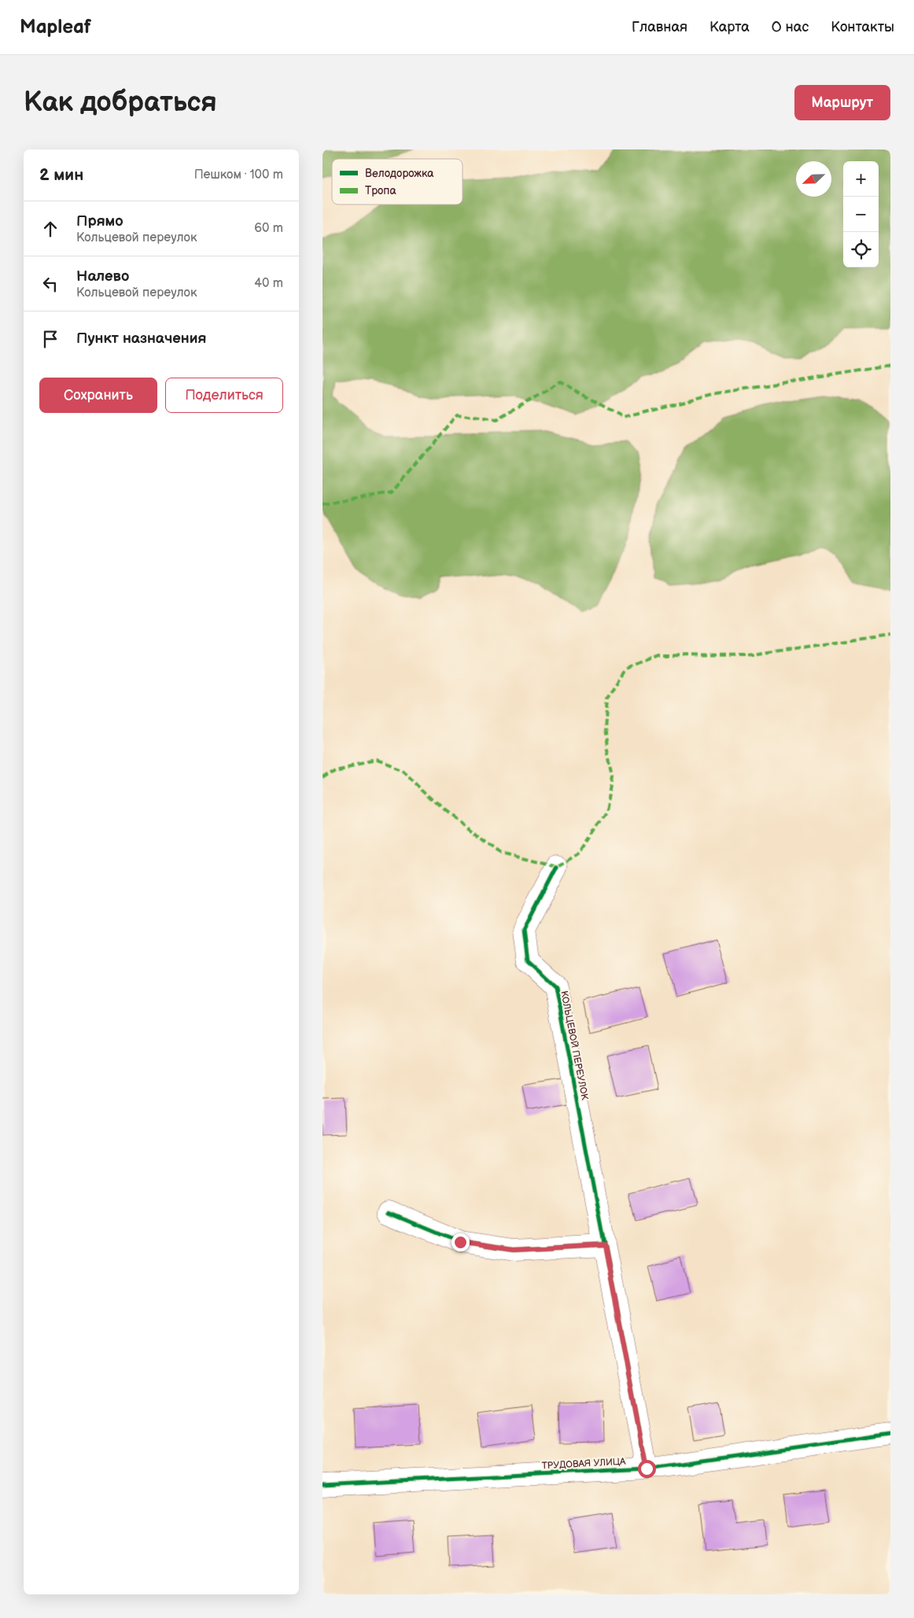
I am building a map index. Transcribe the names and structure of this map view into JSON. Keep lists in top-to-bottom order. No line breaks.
{"streets":{"street":["КОЛЬЦЕВОЙ ПЕРЕУЛОК","ТРУДОВАЯ УЛИЦА"]},"crossings":[["КОЛЬЦЕВОЙ ПЕРЕУЛОК","ТРУДОВАЯ УЛИЦА"]],"legend":["Велодорожка","Тропа"],"north":"bottom left","page":{"header":"Mapleaf","nav":["Главная","Карта","О нас","Контакты"],"buttons":["Маршрут",["Сохранить","Поделиться"]],"title":"Как добраться","heading":["2 мин","Пешком · 100 m"],"map_buttons":["+","−"],"list":[["Прямо","Кольцевой переулок","60 m"],["Налево","Кольцевой переулок","40 m"],"Пункт назначения"]}}
